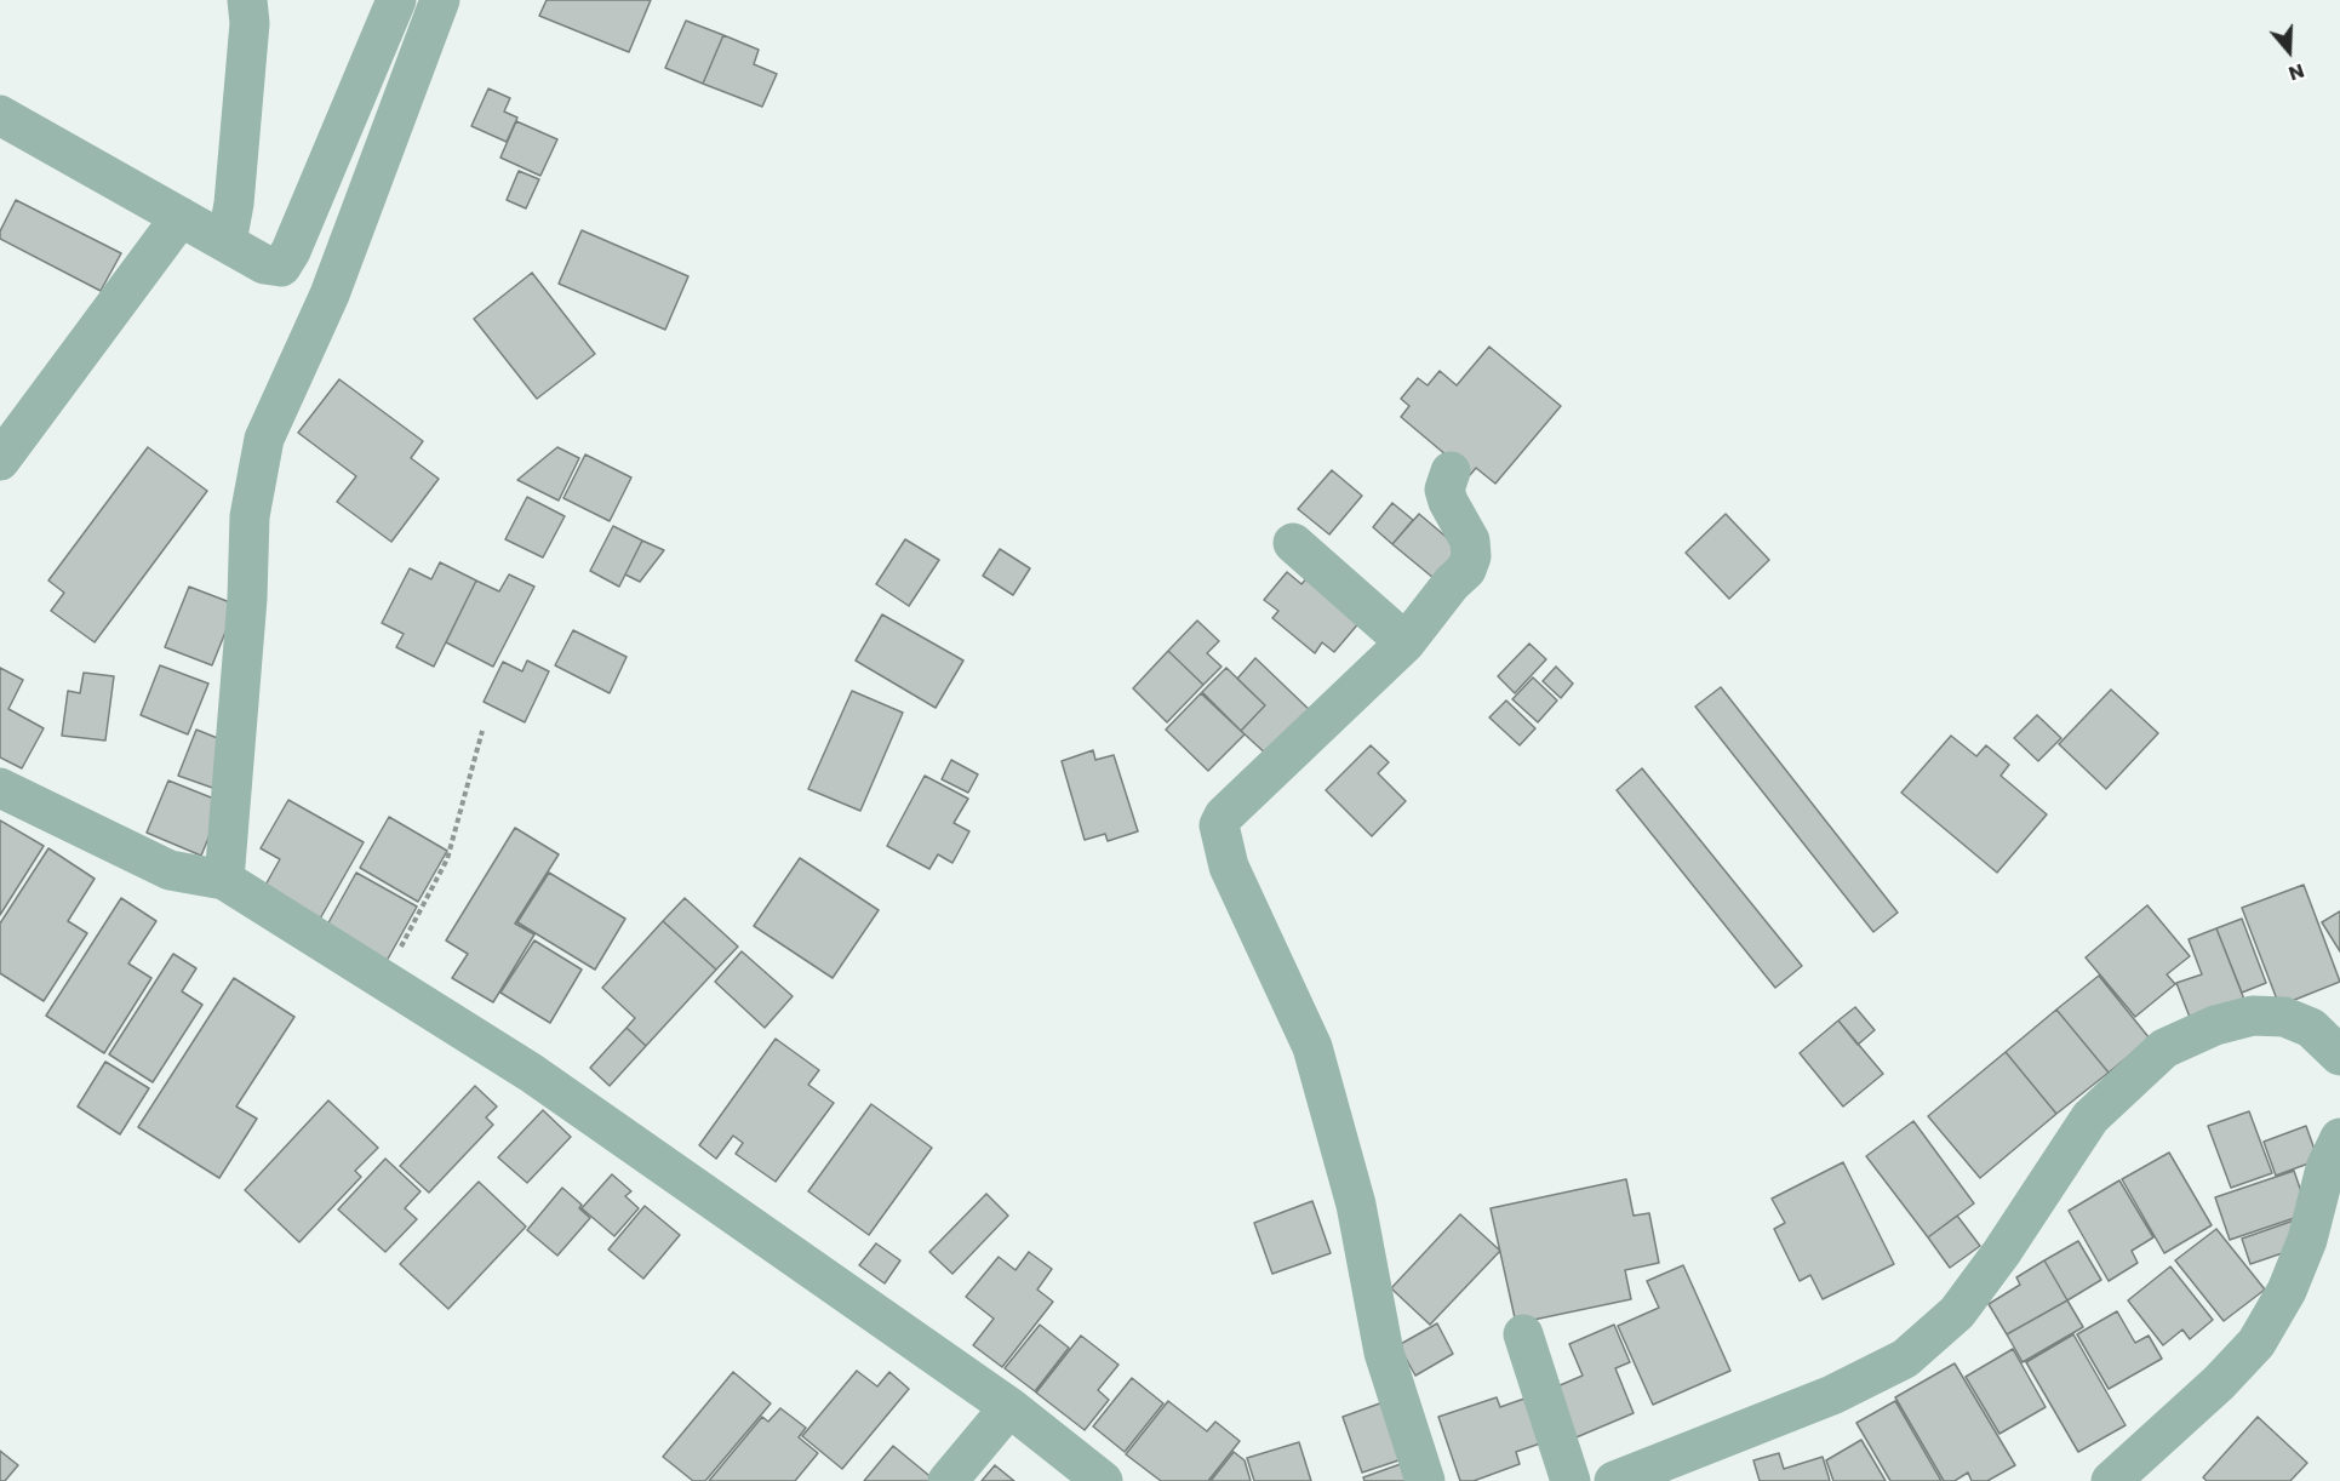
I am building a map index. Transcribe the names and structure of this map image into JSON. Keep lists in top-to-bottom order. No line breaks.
{"north":"bottom"}
